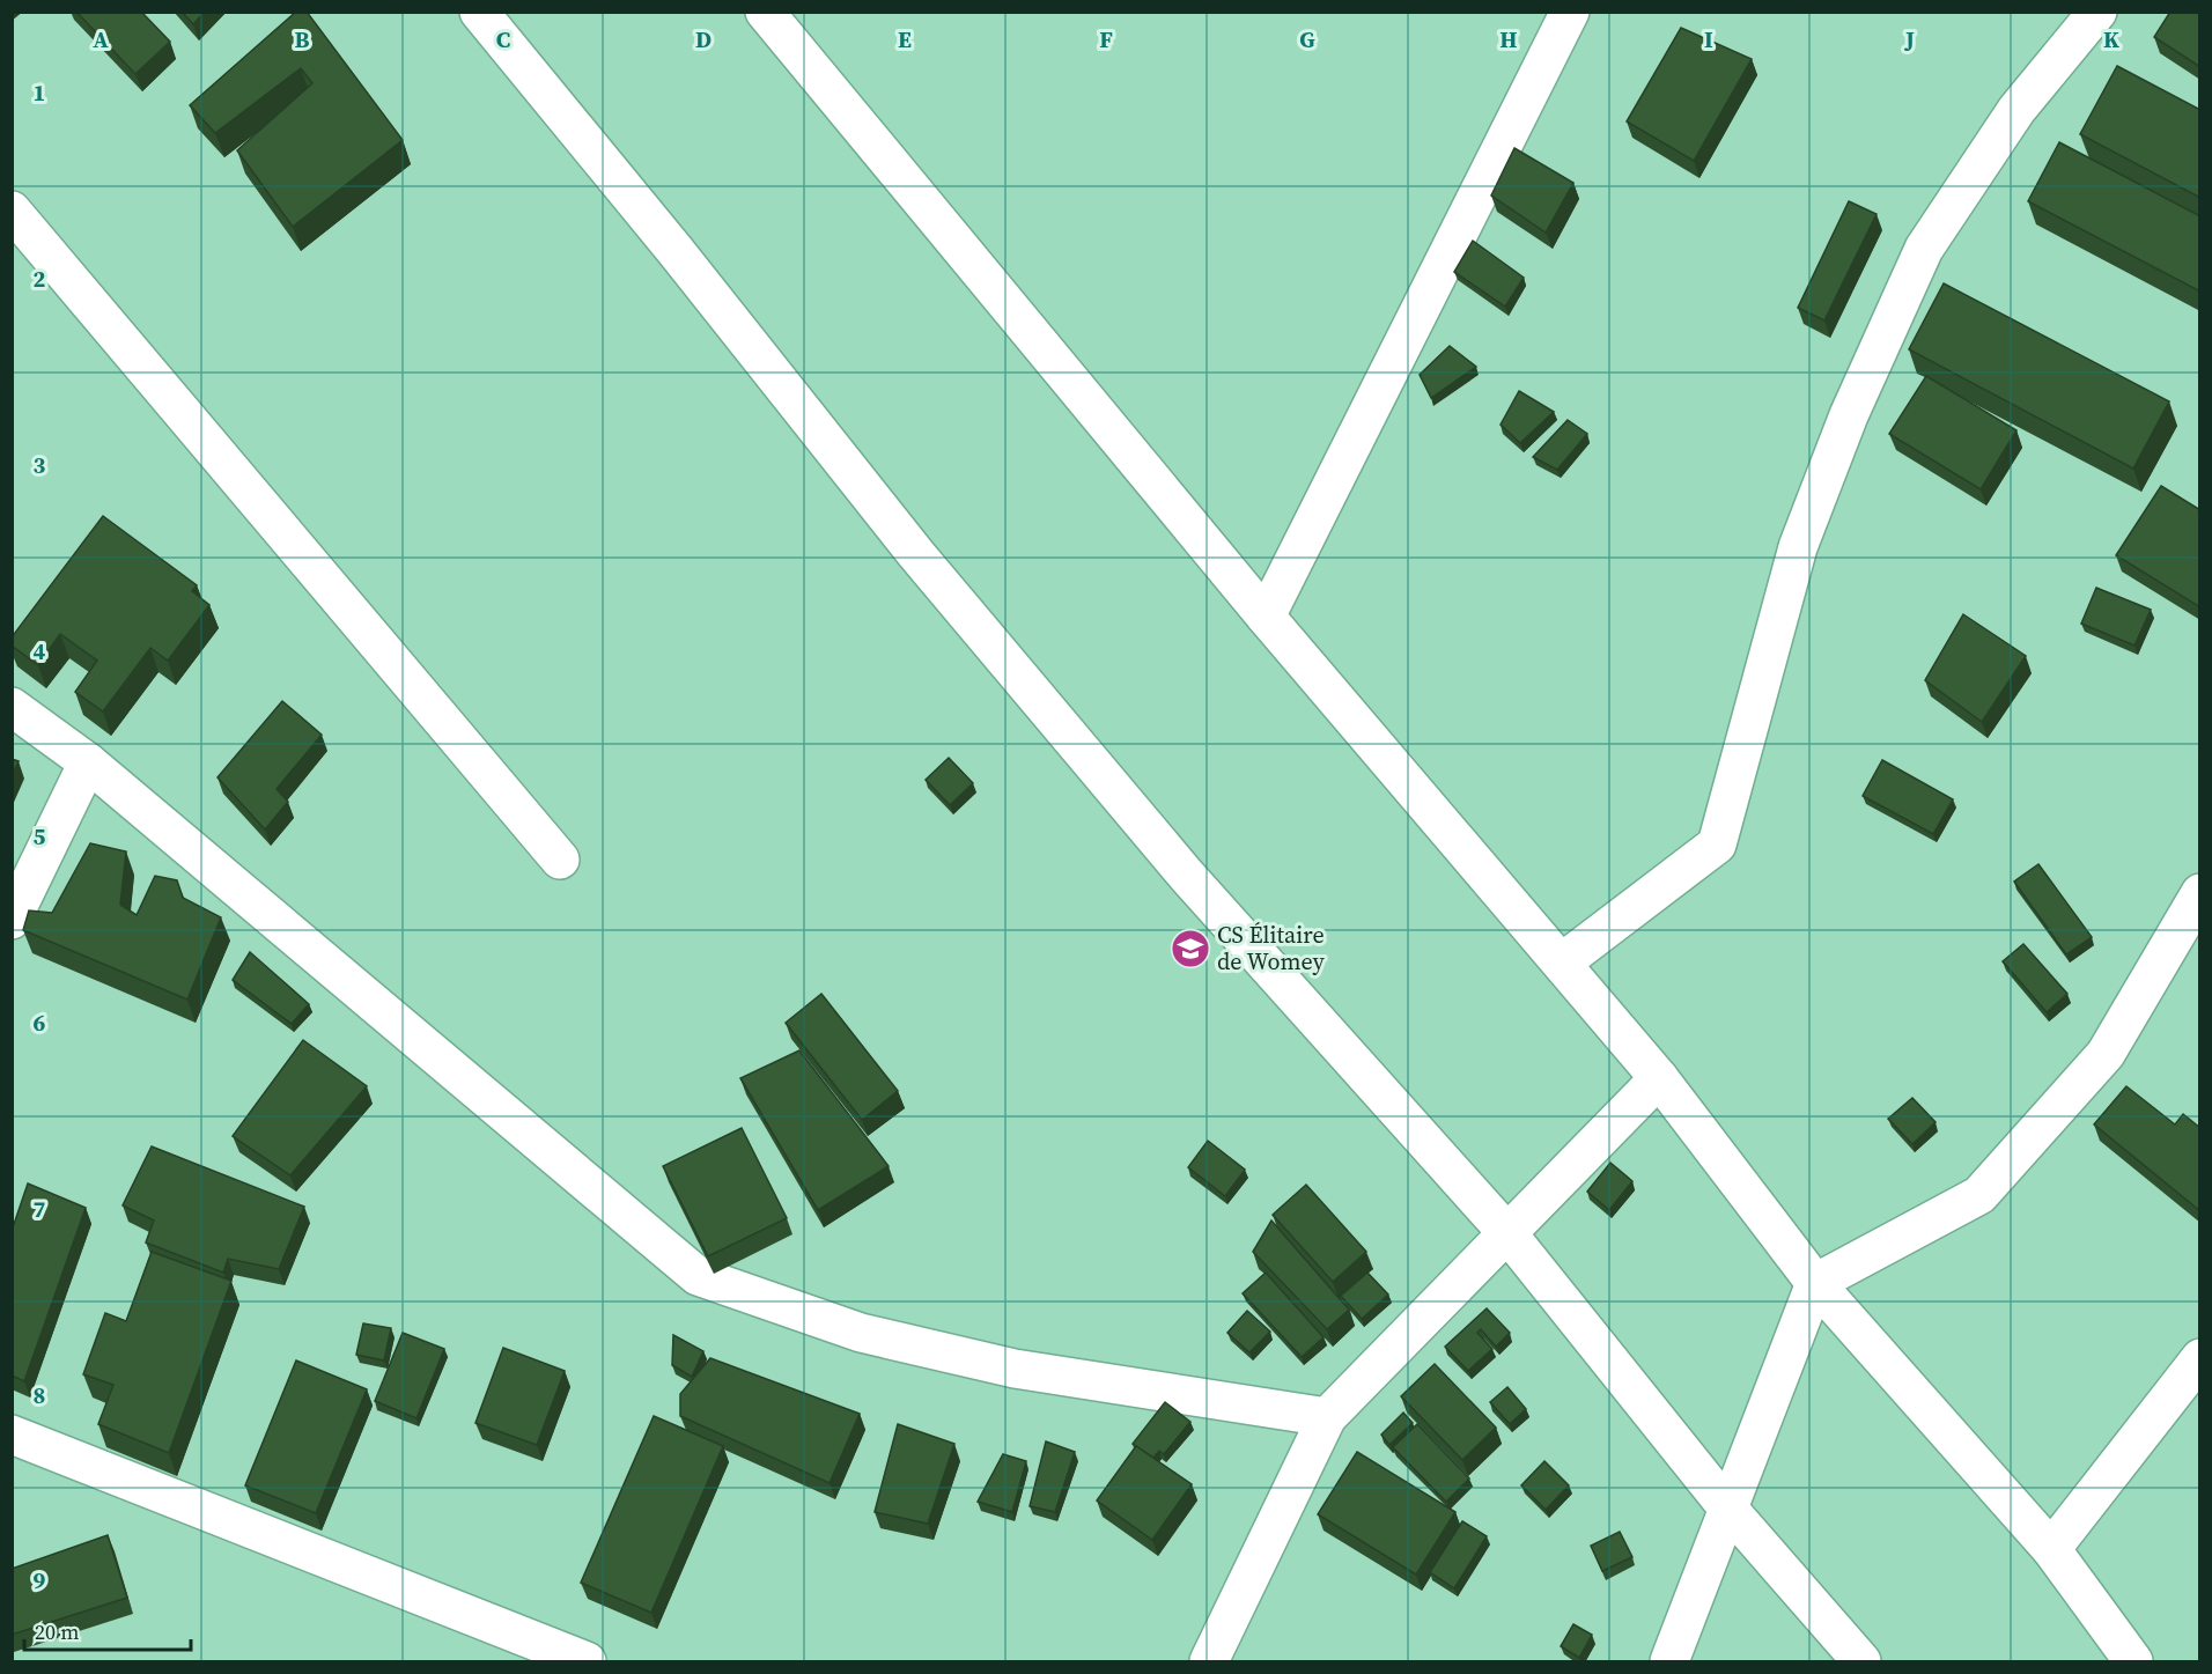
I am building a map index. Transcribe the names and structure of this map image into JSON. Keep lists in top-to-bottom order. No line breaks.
{"places":{"school or university":["CS Élitaire de Womey"]},"scale_bar":"20 m","grid":{"columns":["A","B","C","D","E","F","G","H","I","J","K"],"rows":["1","2","3","4","5","6","7","8","9"]}}
